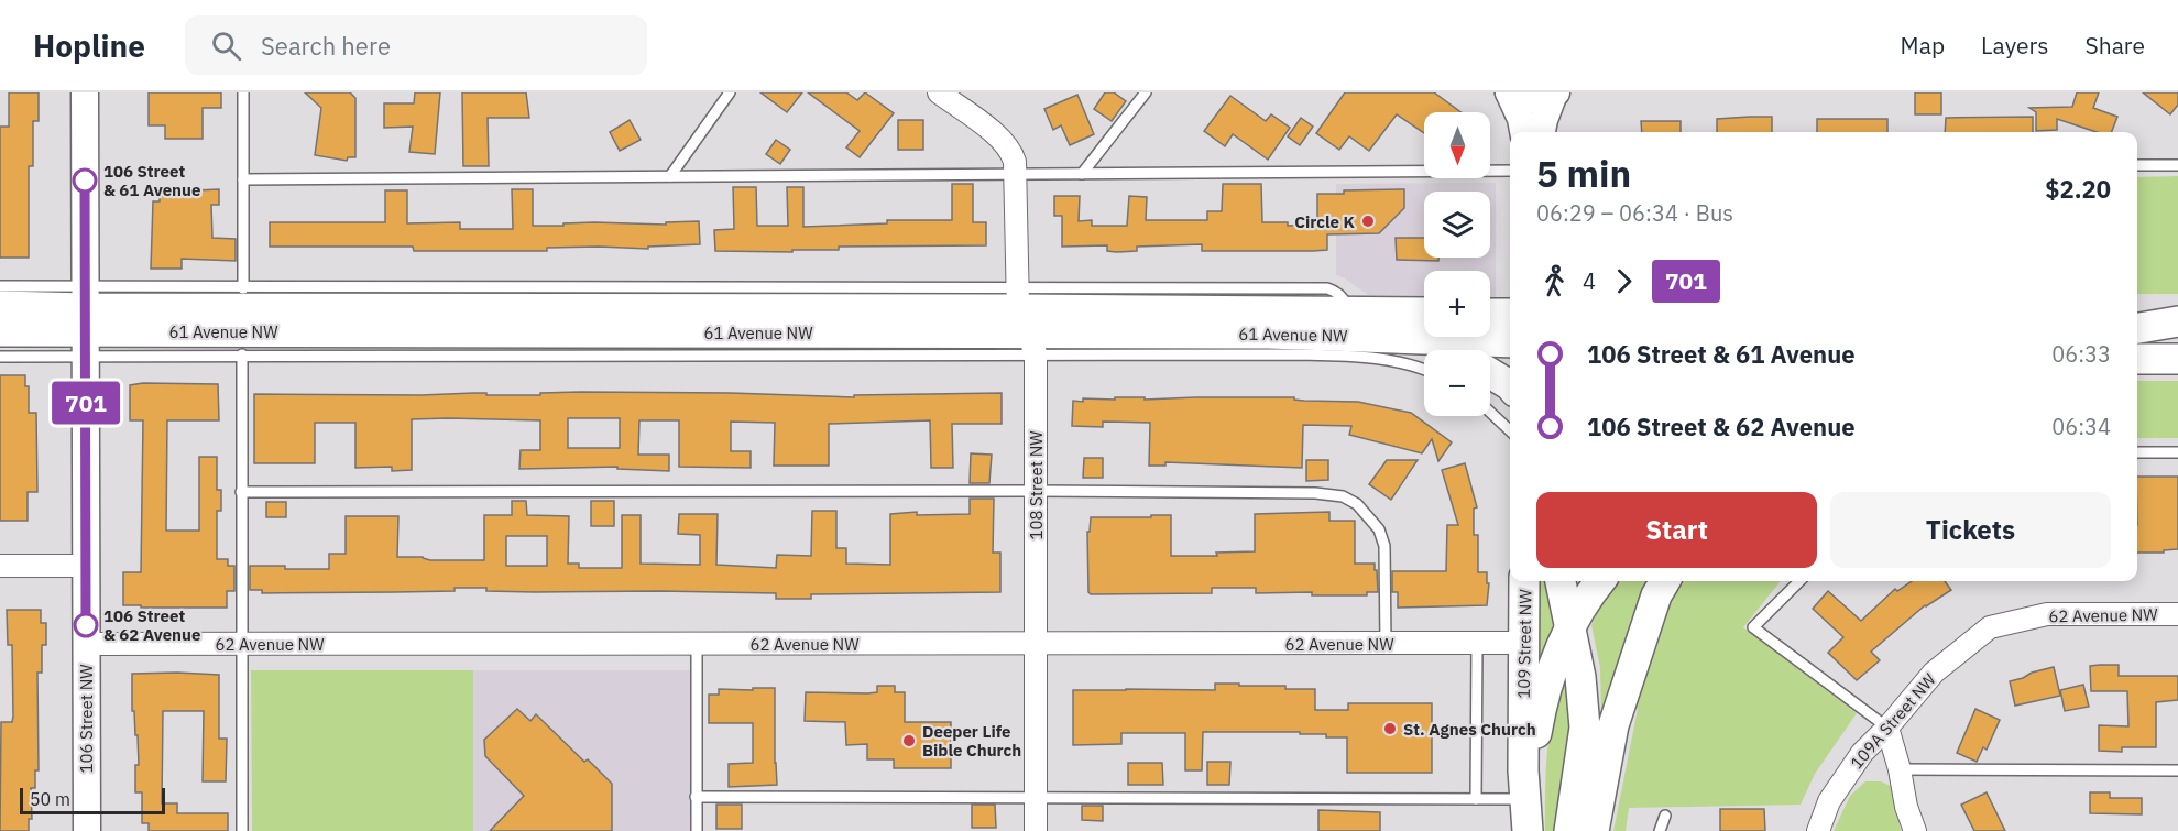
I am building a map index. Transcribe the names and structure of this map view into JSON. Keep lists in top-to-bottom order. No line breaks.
{"streets":{"main road":["61 Avenue NW","109 Street NW"],"street":["108 Street NW","62 Avenue NW","106 Street NW","109A Street NW"]},"crossings":[["61 Avenue NW","108 Street NW"],["61 Avenue NW","106 Street NW"],["108 Street NW","62 Avenue NW"],["62 Avenue NW","109 Street NW"],["62 Avenue NW","106 Street NW"],["62 Avenue NW","109A Street NW"]],"places":["106 Street & 61 Avenue","Circle K","106 Street & 62 Avenue","St. Agnes Church","Deeper Life Bible Church"],"lines":["bus line 701"],"scale_bar":"50 m","north":"bottom","page":{"header":"Hopline","search":"Search here","nav":["Map","Layers","Share"],"on_map":"701","map_buttons":["+","−"],"heading":["5 min","06:29 – 06:34 · Bus","$2.20"],"legs":["4","701"],"list":[{"name":"106 Street & 61 Avenue","value":"06:33"},{"name":"106 Street & 62 Avenue","value":"06:34"}],"buttons":["Start","Tickets"],"scale":"50 m"}}
